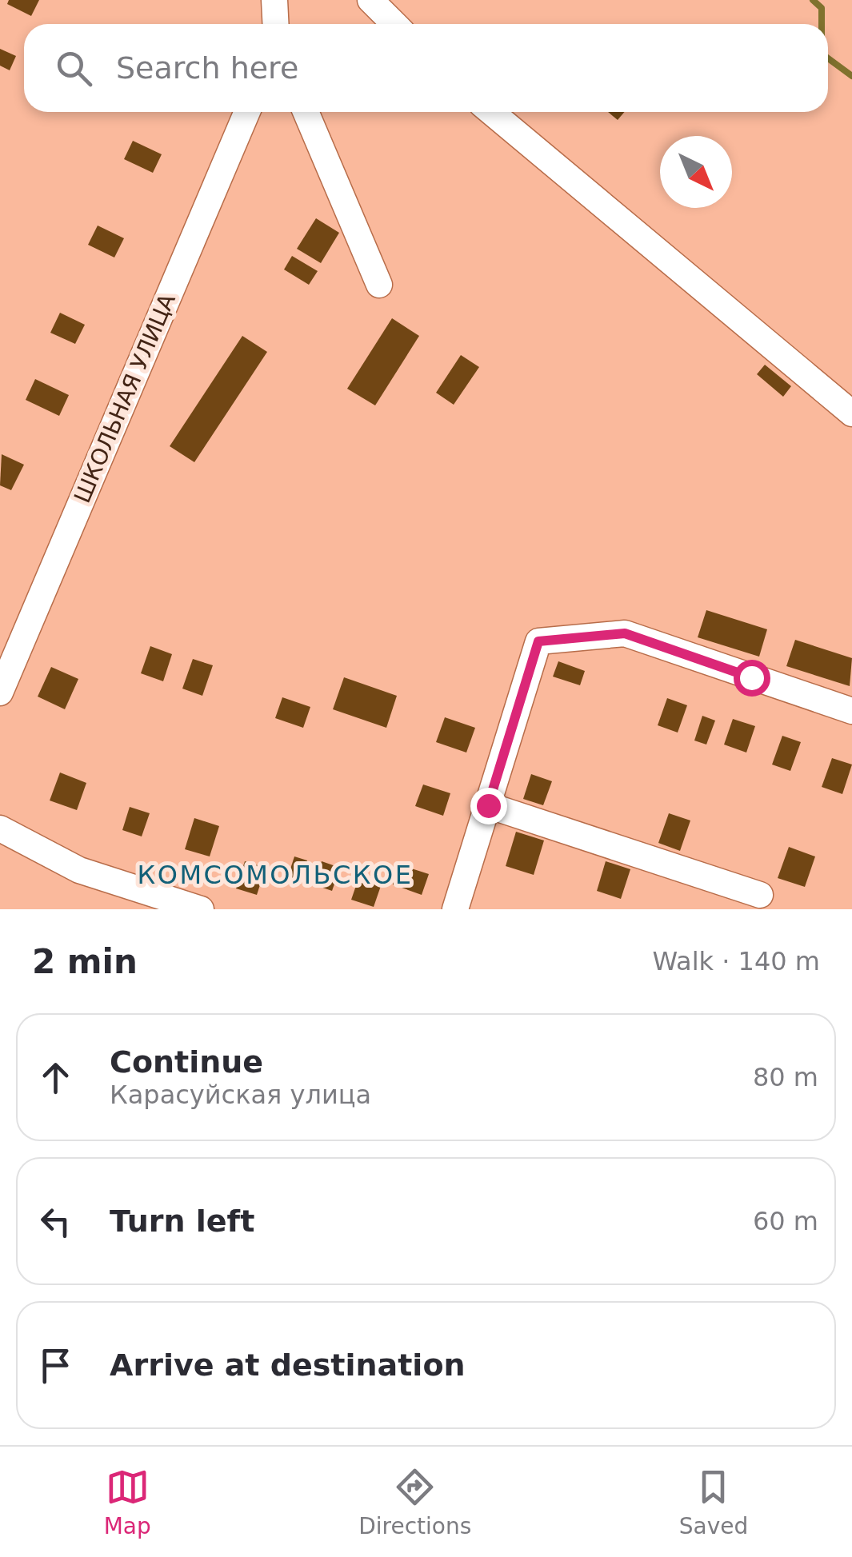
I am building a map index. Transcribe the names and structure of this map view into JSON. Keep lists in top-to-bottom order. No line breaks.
{"streets":{"street":["ШКОЛЬНАЯ УЛИЦА"]},"districts":["КОМСОМОЛЬСКОЕ"],"north":"bottom right","page":{"search":"Search here","heading":["2 min","Walk · 140 m"],"list":[["Continue","Карасуйская улица","80 m"],["Turn left","60 m"],"Arrive at destination"],"nav":["Map","Directions","Saved"]}}
